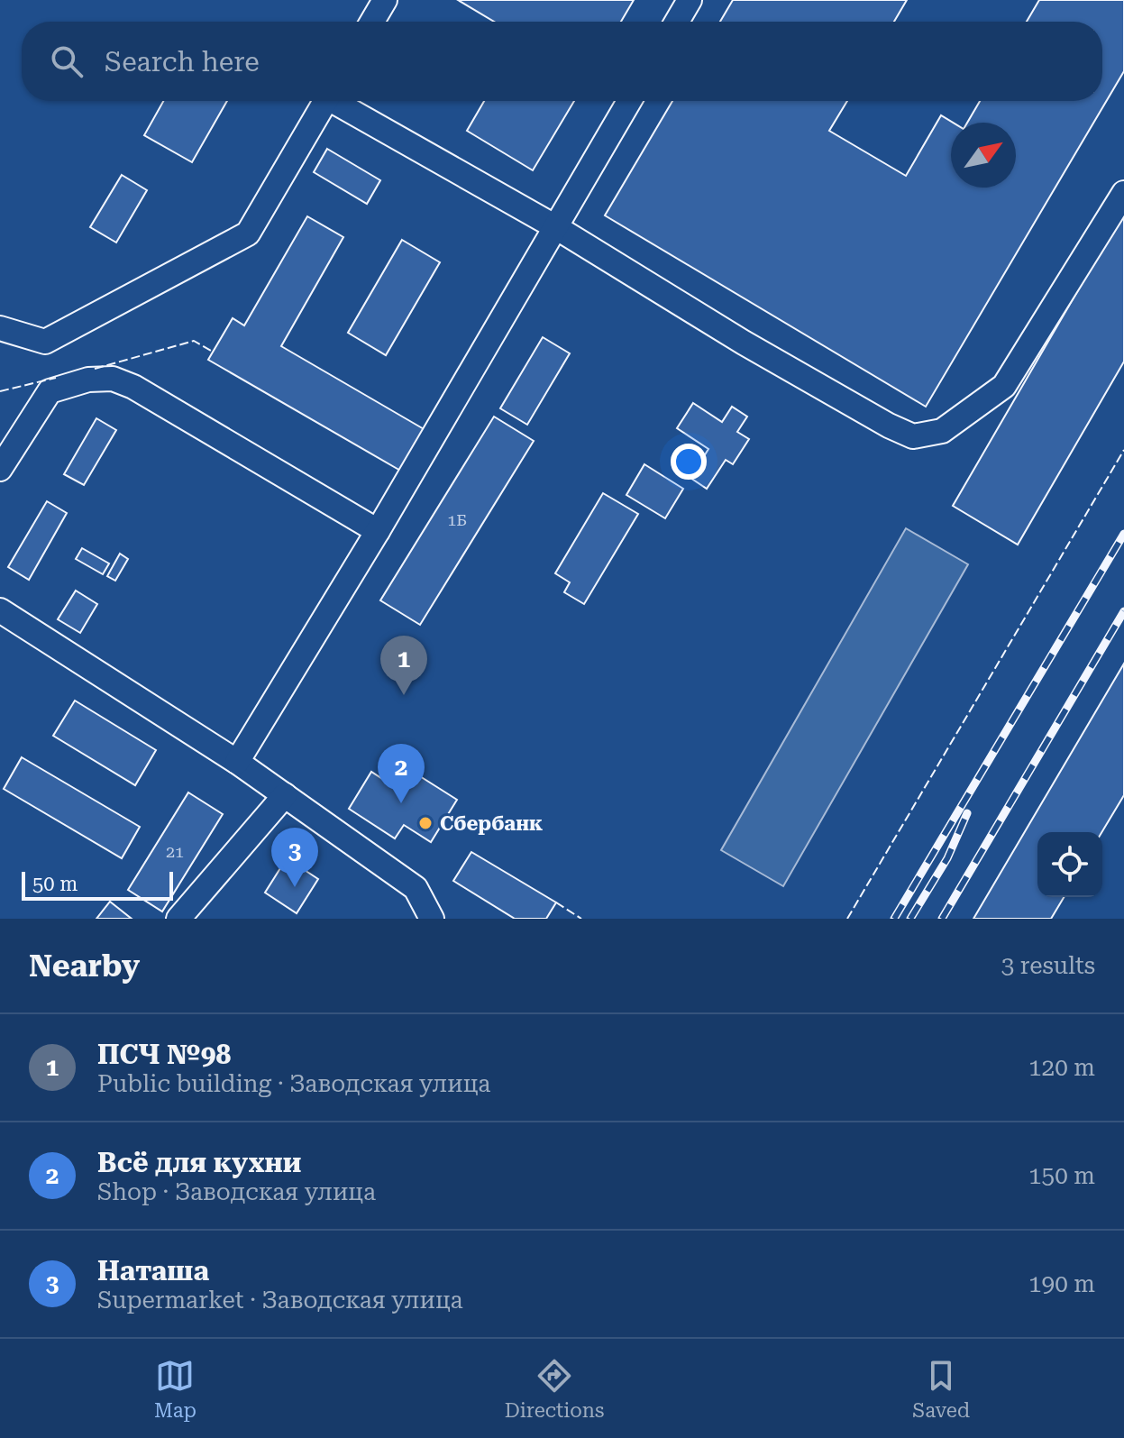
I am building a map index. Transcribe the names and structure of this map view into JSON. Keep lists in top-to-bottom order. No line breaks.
{"places":["Сбербанк"],"house_numbers":["1Б","21"],"scale_bar":"50 m","north":"top right","page":{"search":"Search here","pins":["1","2","3"],"scale":"50 m","heading":["Nearby","3 results"],"list":[{"mark":"1","name":"ПСЧ №98","note":"Public building · Заводская улица","value":"120 m"},{"mark":"2","name":"Всё для кухни","note":"Shop · Заводская улица","value":"150 m"},{"mark":"3","name":"Наташа","note":"Supermarket · Заводская улица","value":"190 m"}],"nav":["Map","Directions","Saved"]}}
